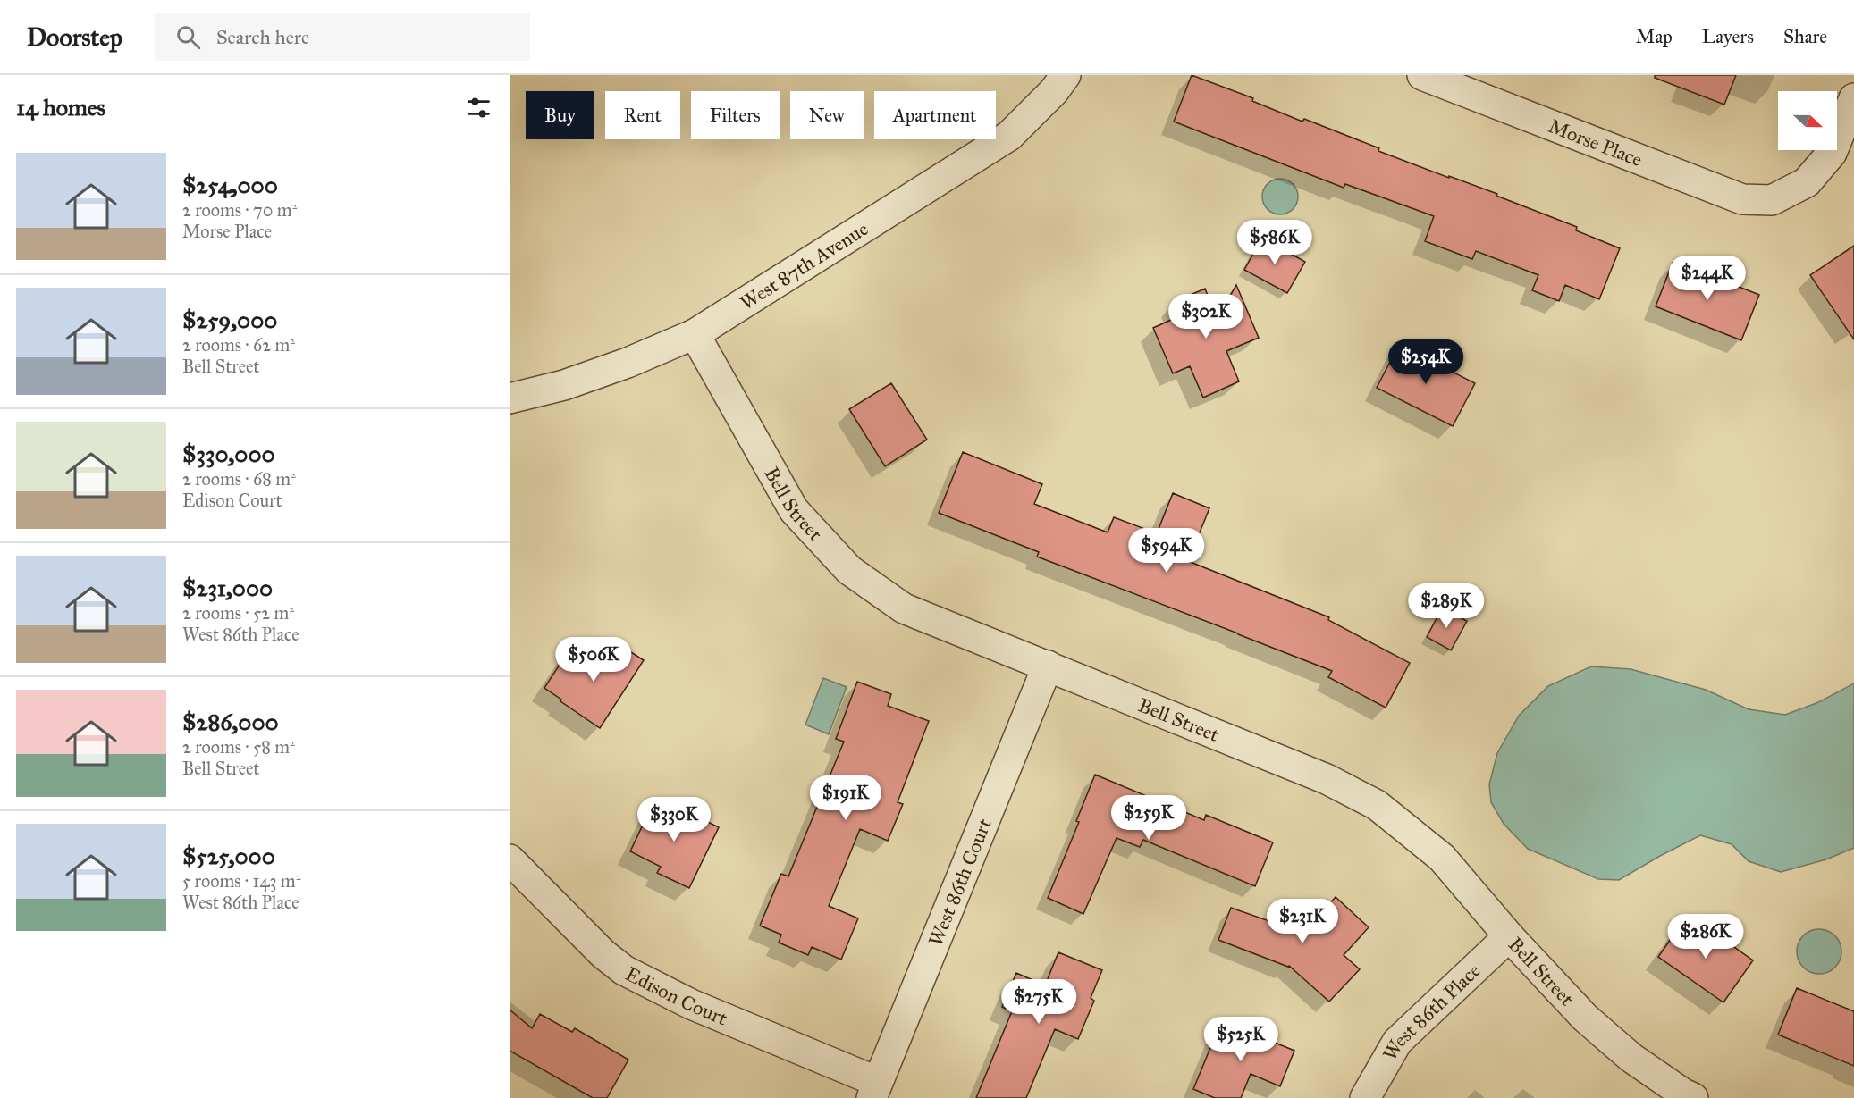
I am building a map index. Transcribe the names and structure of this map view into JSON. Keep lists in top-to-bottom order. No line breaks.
{"streets":{"street":["Morse Place","West 87th Avenue","Bell Street","West 86th Court","Edison Court","West 86th Place"]},"crossings":[["West 87th Avenue","Bell Street"],["Bell Street","West 86th Court"],["Bell Street","West 86th Place"],["West 86th Court","Edison Court"]],"north":"right","page":{"header":"Doorstep","search":"Search here","nav":["Map","Layers","Share"],"heading":"14 homes","chip":["Buy","Rent","Filters","New","Apartment"],"list":[{"name":"$254,000","note":"2 rooms · 70 m² · Morse Place"},{"name":"$259,000","note":"2 rooms · 62 m² · Bell Street"},{"name":"$330,000","note":"2 rooms · 68 m² · Edison Court"},{"name":"$231,000","note":"2 rooms · 52 m² · West 86th Place"},{"name":"$286,000","note":"2 rooms · 58 m² · Bell Street"},{"name":"$525,000","note":"5 rooms · 143 m² · West 86th Place"}],"price":["$586K","$244K","$302K","$254K","$594K","$289K","$506K","$191K","$259K","$330K","$231K","$286K","$275K","$525K"]}}
